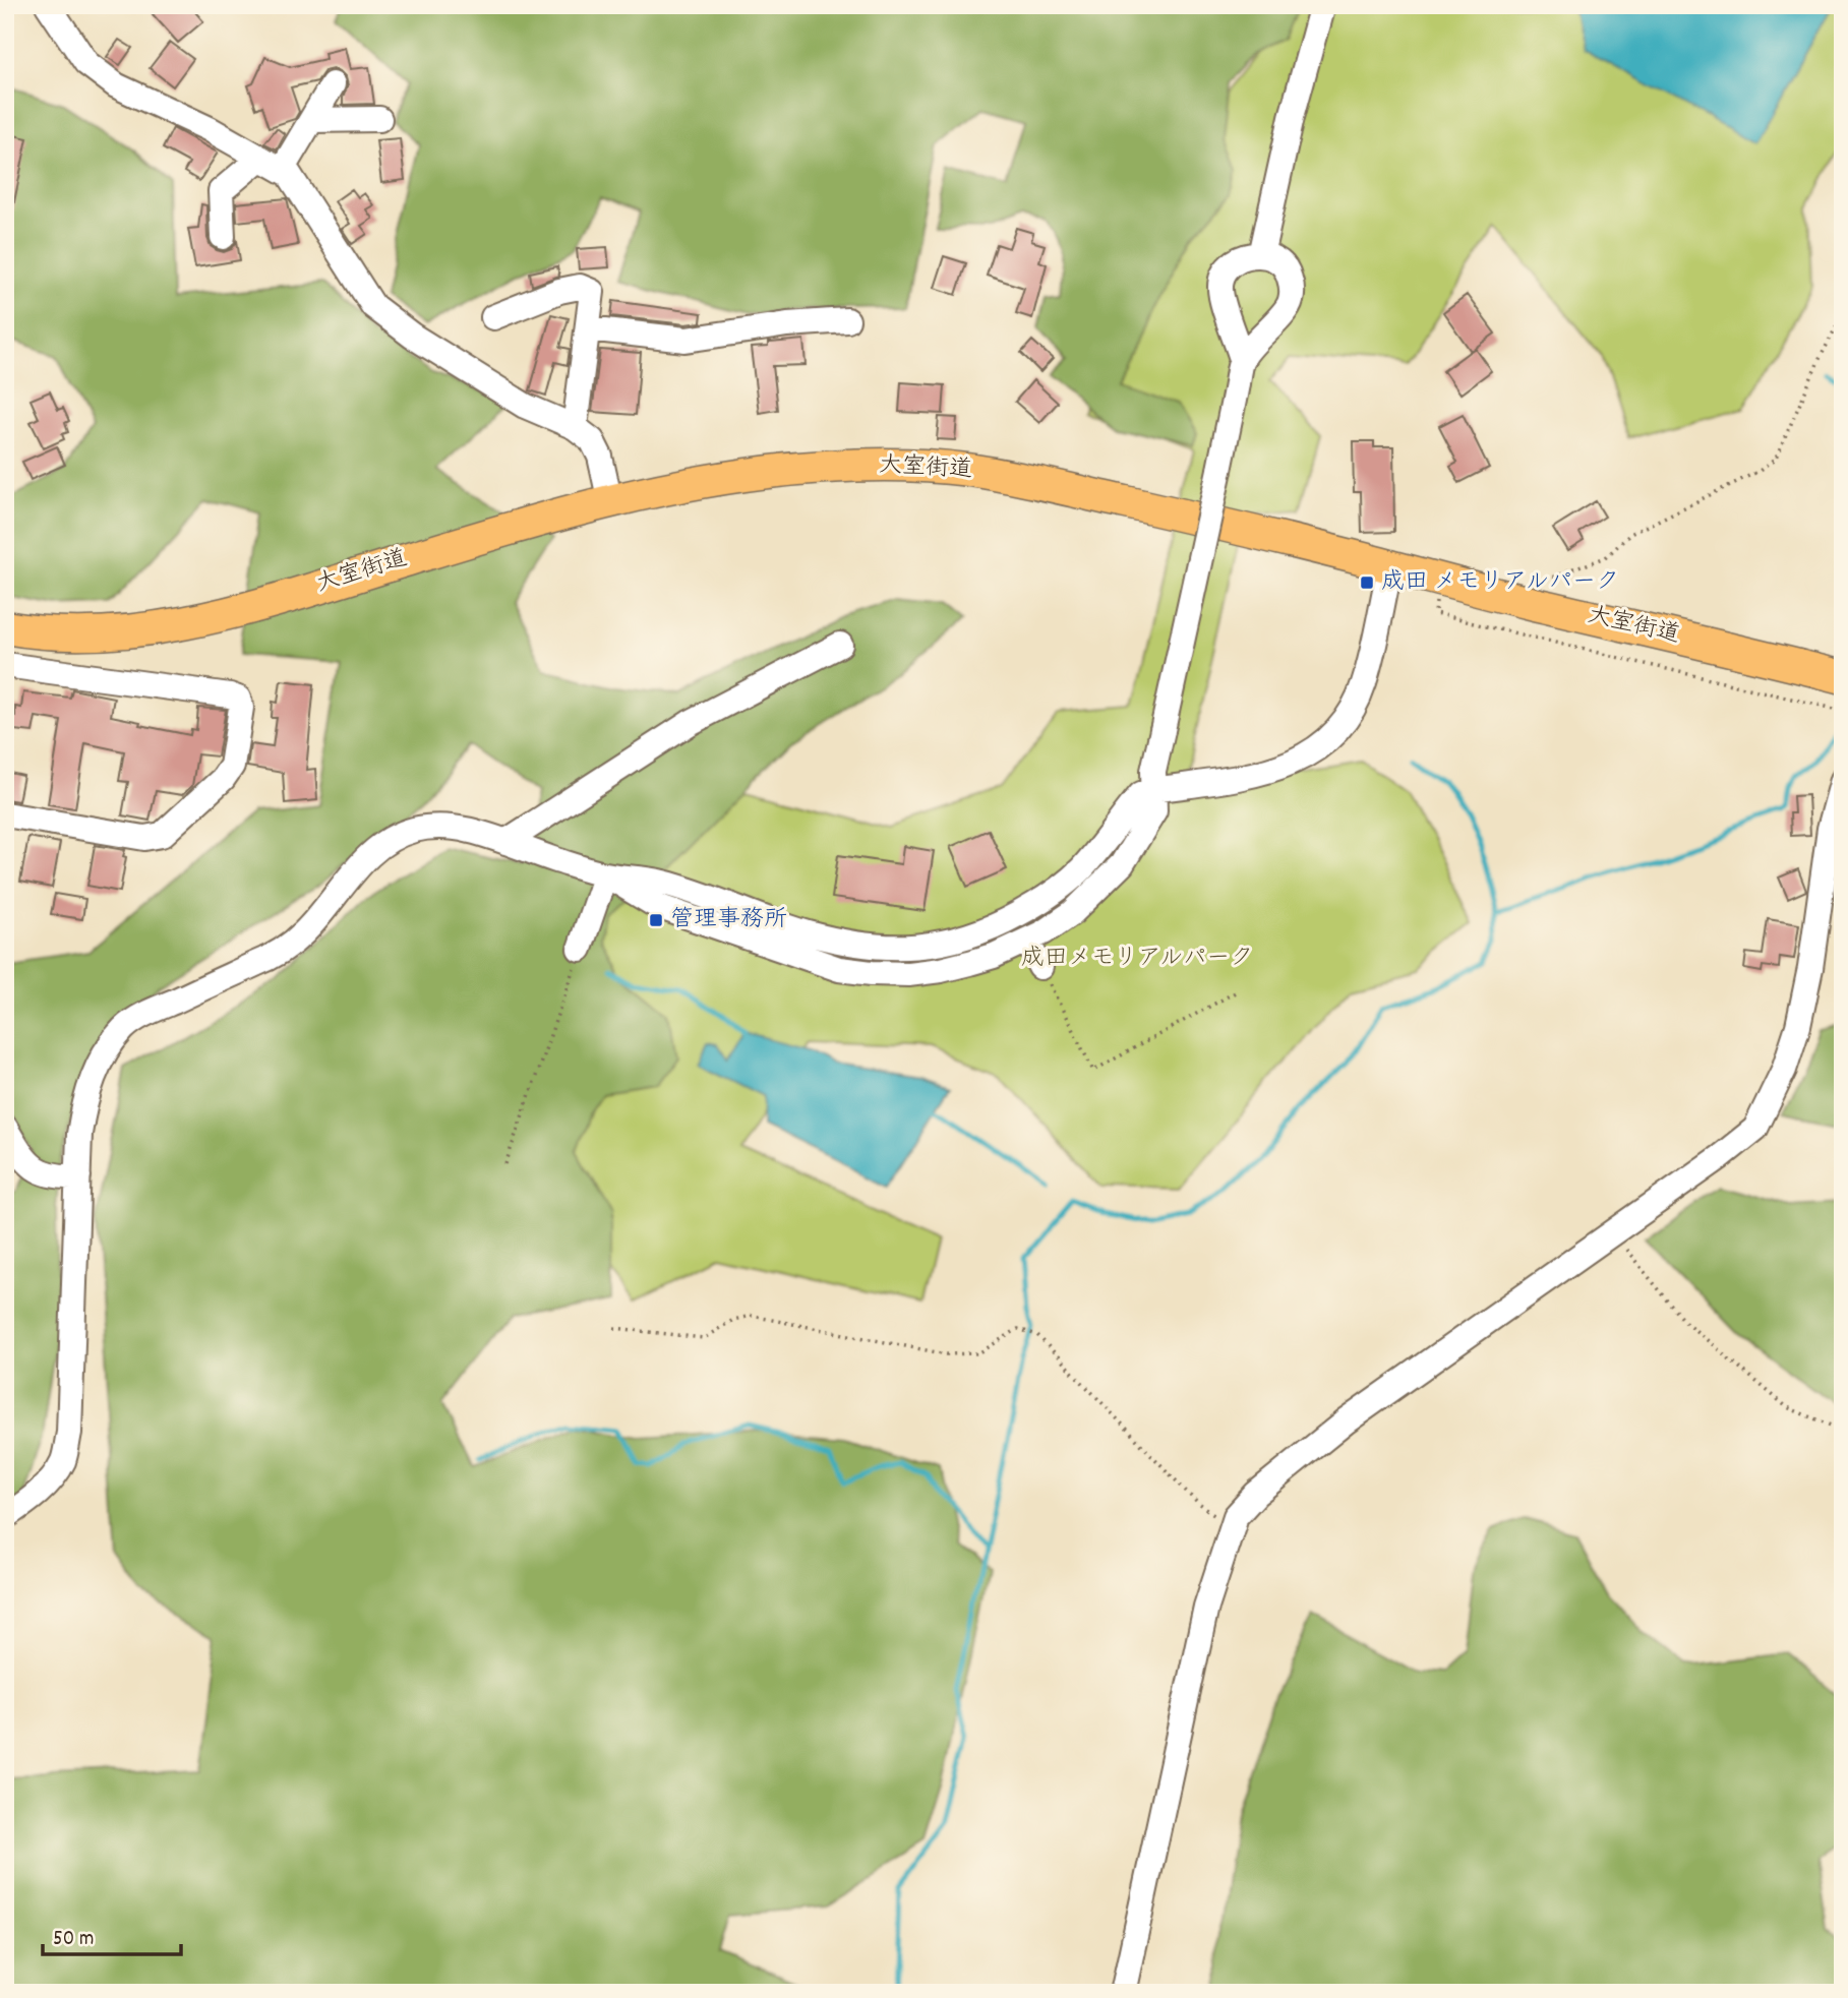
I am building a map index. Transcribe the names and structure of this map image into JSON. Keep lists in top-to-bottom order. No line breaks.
{"streets":{"main road":["大室街道"]},"parks":["成田メモリアルパーク"],"places":{"transit":["成田 メモリアルパーク","管理事務所"]},"scale_bar":"50 m"}
